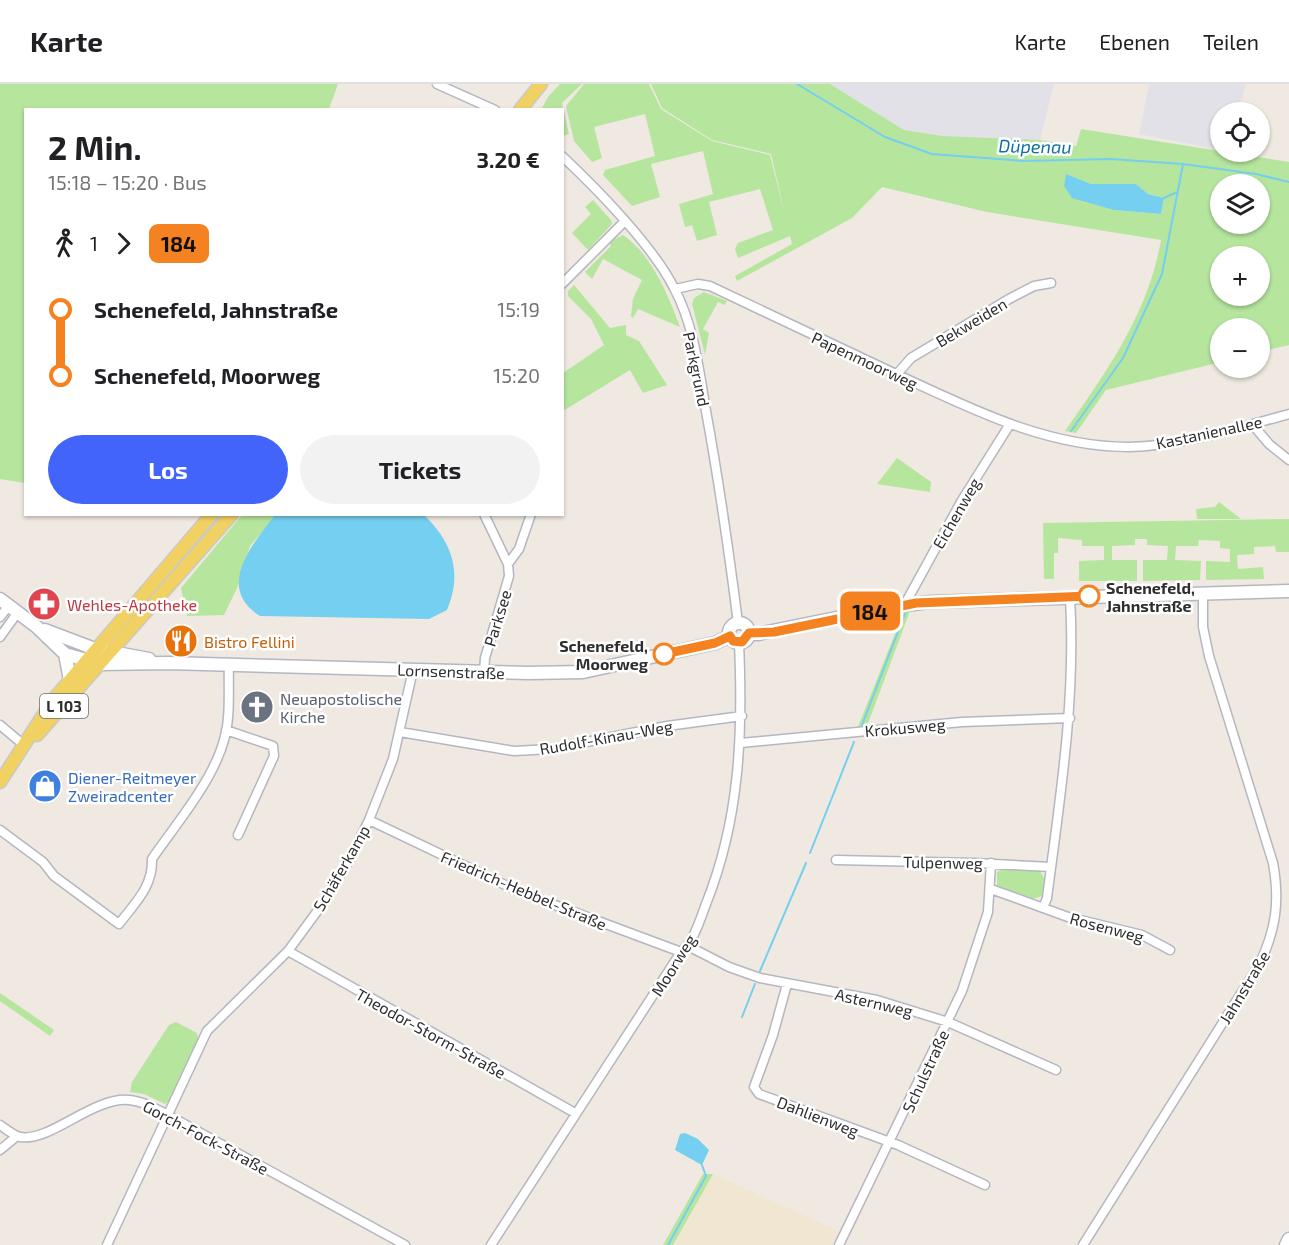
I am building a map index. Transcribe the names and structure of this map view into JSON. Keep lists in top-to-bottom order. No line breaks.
{"streets":{"main road":["L 103"],"street":["Bekweiden","Papenmoorweg","Parkgrund","Kastanienallee","Eichenweg","Parksee","Lornsenstraße","Krokusweg","Rudolf-Kinau-Weg","Tulpenweg","Schäferkamp","Friedrich-Hebbel-Straße","Rosenweg","Moorweg","Jahnstraße","Asternweg","Theodor-Storm-Straße","Schulstraße","Dahlienweg","Gorch-Fock-Straße"]},"crossings":[["Bekweiden","Papenmoorweg"],["Papenmoorweg","Parkgrund"],["Papenmoorweg","Kastanienallee"],["Papenmoorweg","Eichenweg"],["Parkgrund","Lornsenstraße"],["Parkgrund","Moorweg"],["Parksee","Lornsenstraße"],["Lornsenstraße","L 103"],["Lornsenstraße","Schäferkamp"],["Lornsenstraße","Moorweg"],["Krokusweg","Moorweg"],["Rudolf-Kinau-Weg","Schäferkamp"],["Rudolf-Kinau-Weg","Moorweg"],["Tulpenweg","Schulstraße"],["Schäferkamp","Friedrich-Hebbel-Straße"],["Schäferkamp","Theodor-Storm-Straße"],["Schäferkamp","Gorch-Fock-Straße"],["Friedrich-Hebbel-Straße","Moorweg"],["Friedrich-Hebbel-Straße","Asternweg"],["Moorweg","Asternweg"],["Moorweg","Theodor-Storm-Straße"],["Asternweg","Schulstraße"],["Asternweg","Dahlienweg"],["Schulstraße","Dahlienweg"]],"water":["Düpenau"],"places":{"other":["Schenefeld, Jahnstraße","Schenefeld, Moorweg"],"pharmacy":["Wehles-Apotheke"],"restaurant":["Bistro Fellini"],"church":["Neuapostolische Kirche"],"shop":["Diener-Reitmeyer Zweiradcenter"]},"lines":["bus line 184"],"page":{"header":"Karte","nav":["Karte","Ebenen","Teilen"],"on_map":"184","map_buttons":["+","−"],"heading":["2 Min.","15:18 – 15:20 · Bus","3.20 €"],"legs":["1","184"],"list":[{"name":"Schenefeld, Jahnstraße","value":"15:19"},{"name":"Schenefeld, Moorweg","value":"15:20"}],"buttons":["Los","Tickets"]}}
